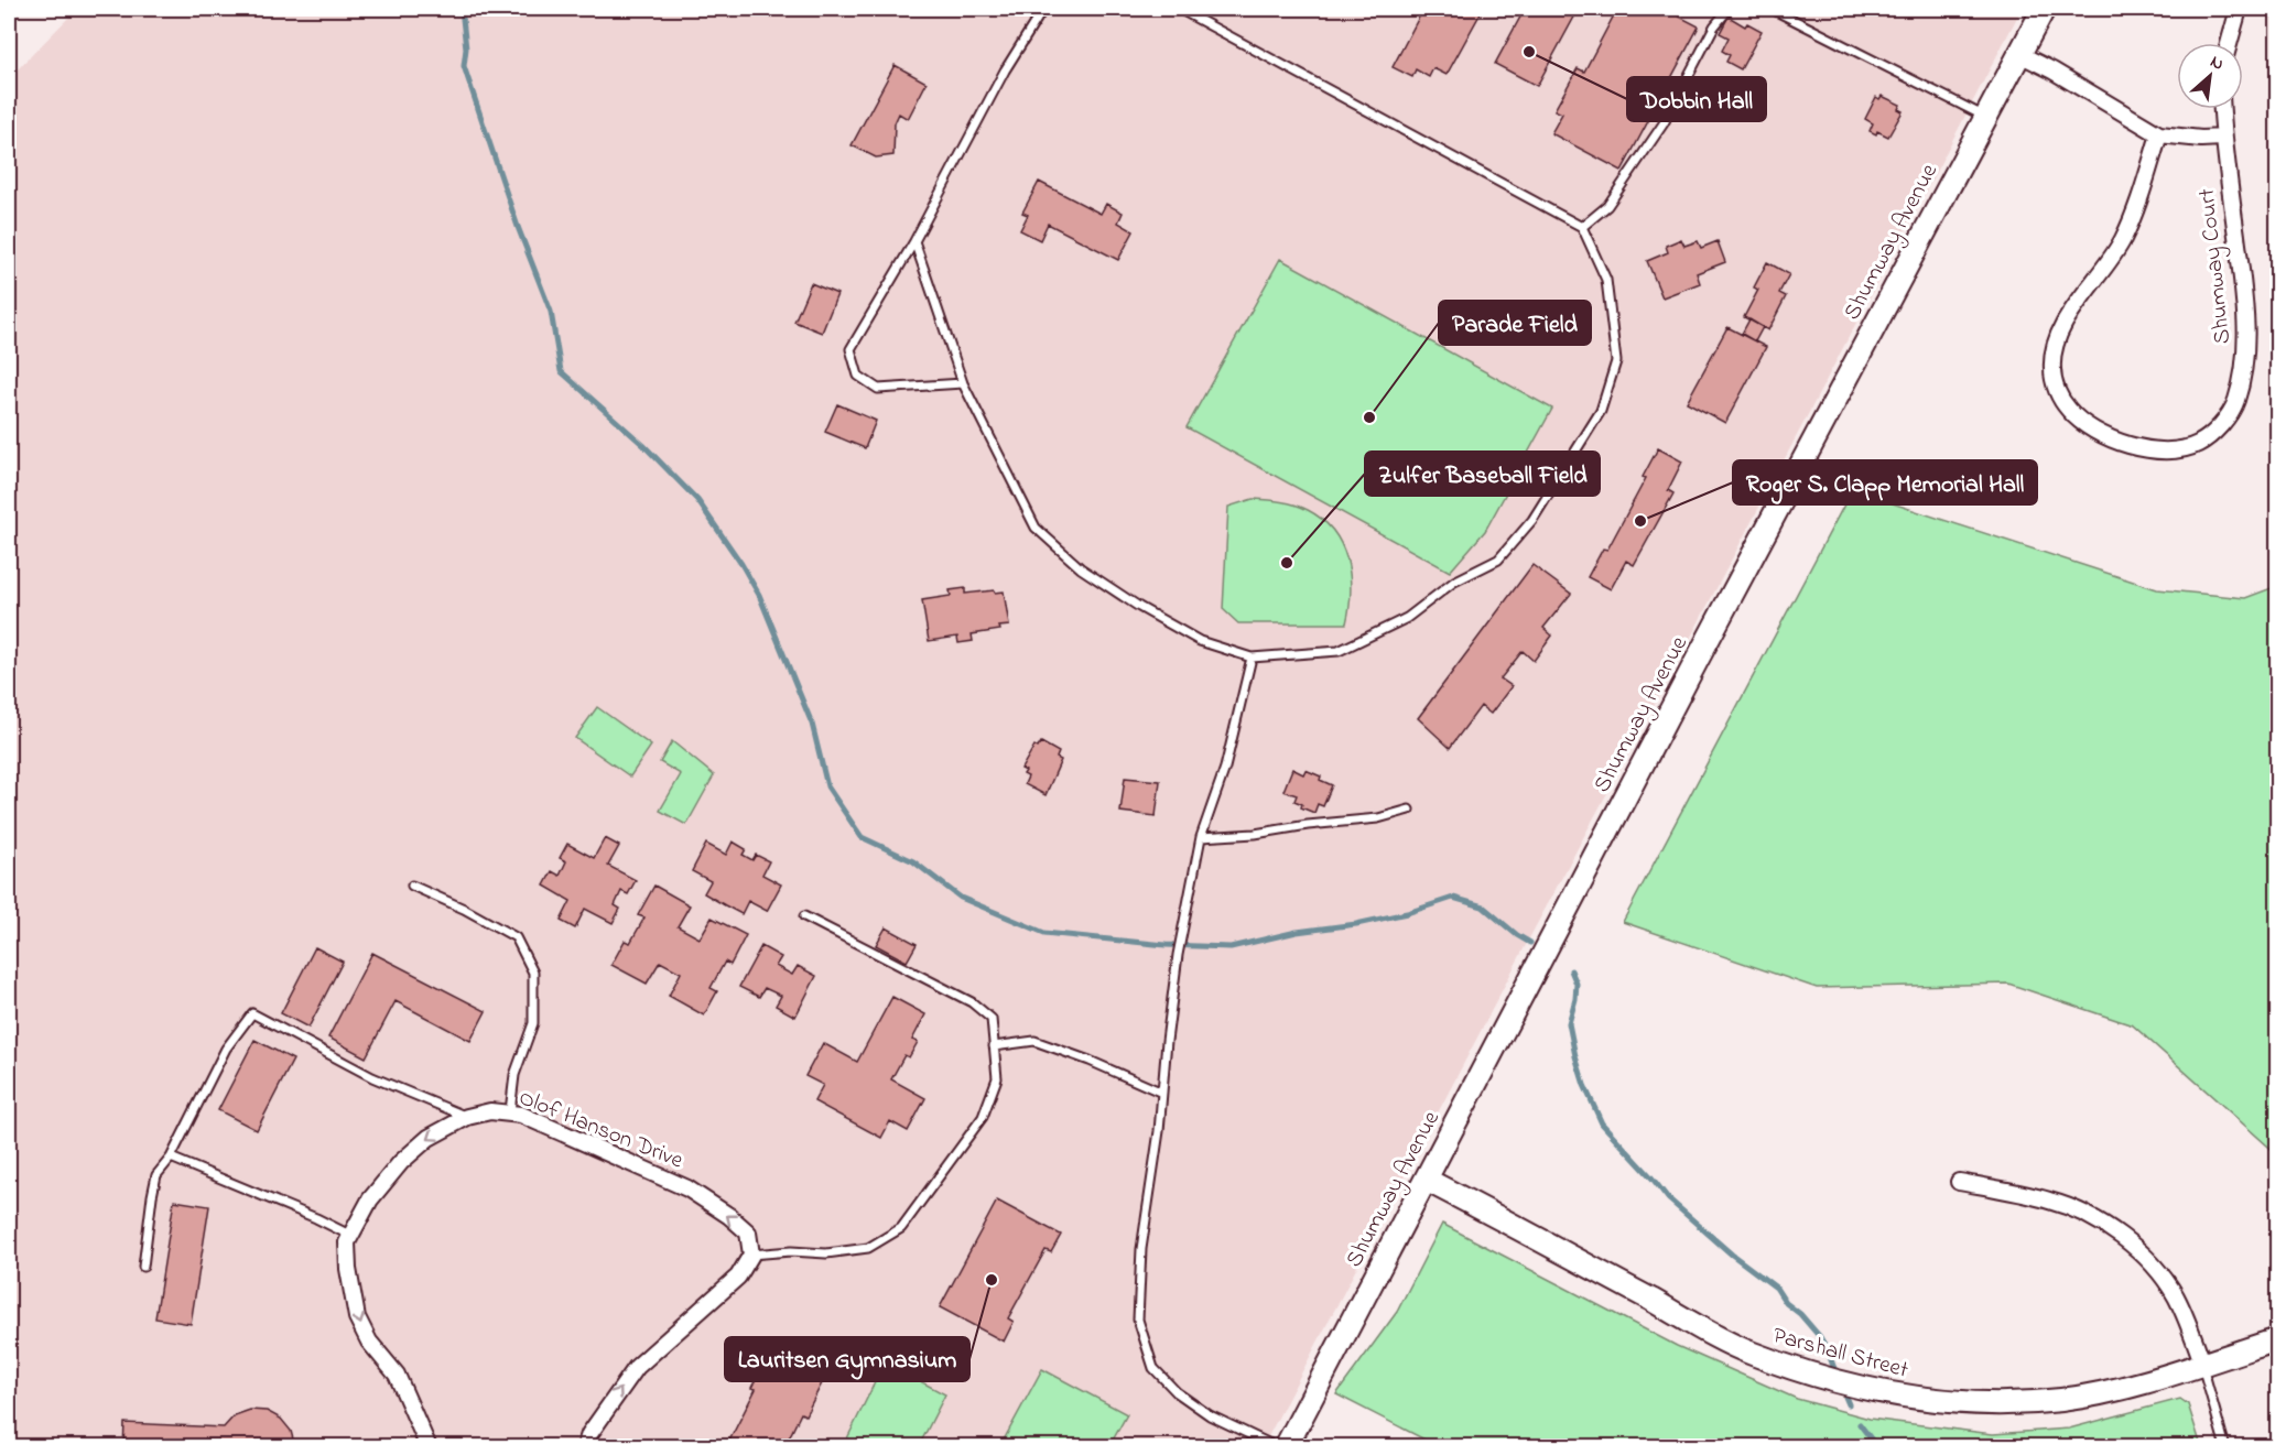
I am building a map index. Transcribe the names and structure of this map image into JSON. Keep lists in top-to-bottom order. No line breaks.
{"streets":{"street":["Shumway Avenue","Shumway Court","Olof Hanson Drive","Parshall Street"]},"crossings":[["Shumway Avenue","Parshall Street"]],"places":["Dobbin Hall","Parade Field","Roger S. Clapp Memorial Hall","Zulfer Baseball Field","Lauritsen Gymnasium"],"north":"top right"}
